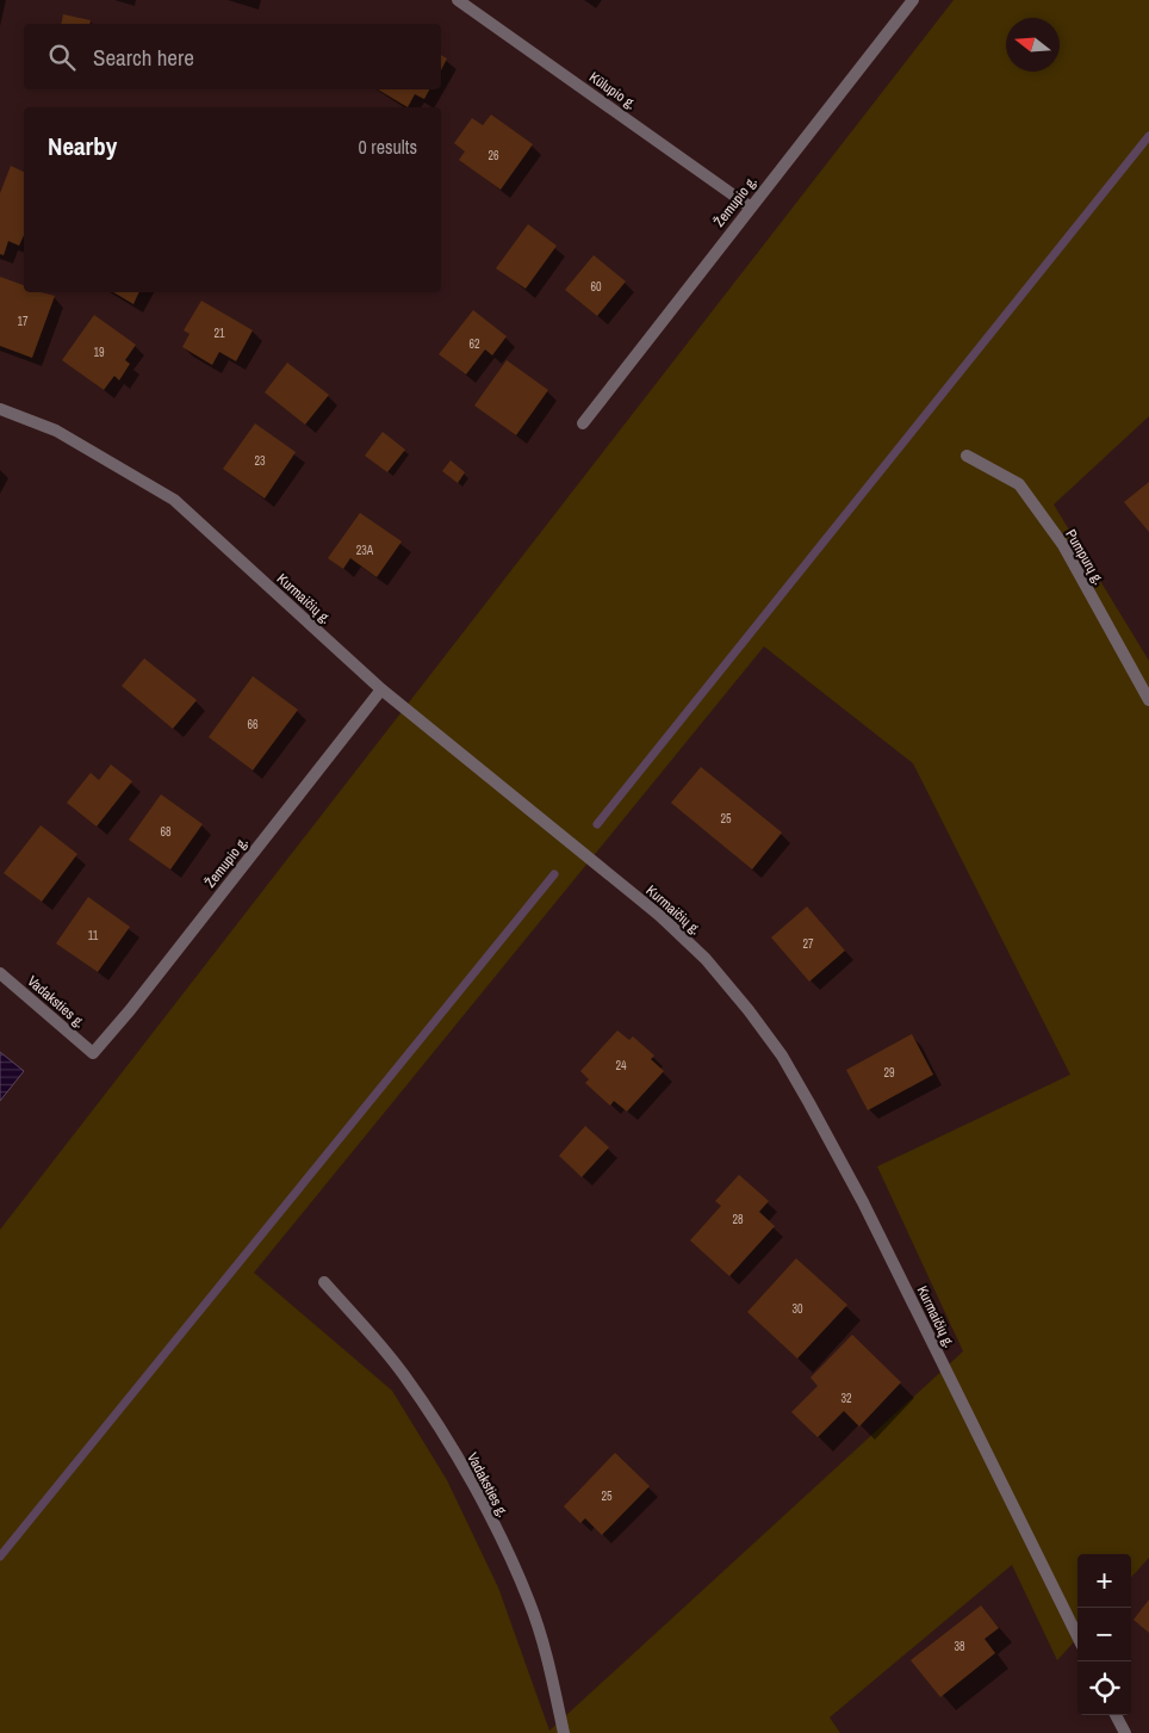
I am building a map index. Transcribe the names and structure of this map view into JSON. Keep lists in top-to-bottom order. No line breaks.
{"streets":{"street":["Kūlupio g.","Žemupio g.","Pumpurų g.","Kurmaičių g.","Vadaksties g."]},"crossings":[["Kūlupio g.","Žemupio g."],["Žemupio g.","Kurmaičių g."],["Žemupio g.","Vadaksties g."]],"house_numbers":["26","60","17","21","62","19","23","23A","66","25","68","11","27","24","29","28","30","32","25","38"],"north":"left","page":{"search":"Search here","heading":["Nearby","0 results"],"map_buttons":["+","−"]}}
